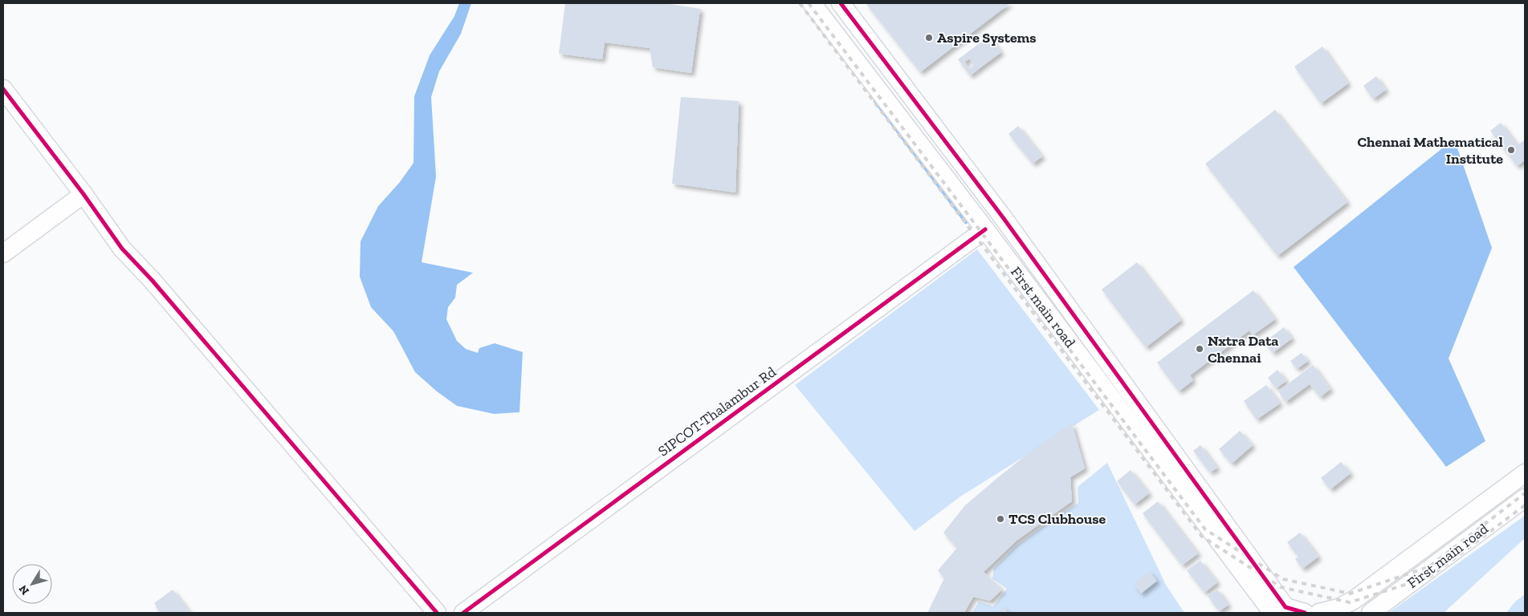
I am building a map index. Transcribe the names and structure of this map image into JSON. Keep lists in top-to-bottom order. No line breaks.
{"streets":{"street":["First main road","SIPCOT-Thalambur Rd"]},"crossings":[["First main road","SIPCOT-Thalambur Rd"]],"places":["Aspire Systems","Chennai Mathematical Institute","Nxtra Data Chennai","TCS Clubhouse"],"north":"bottom left"}
